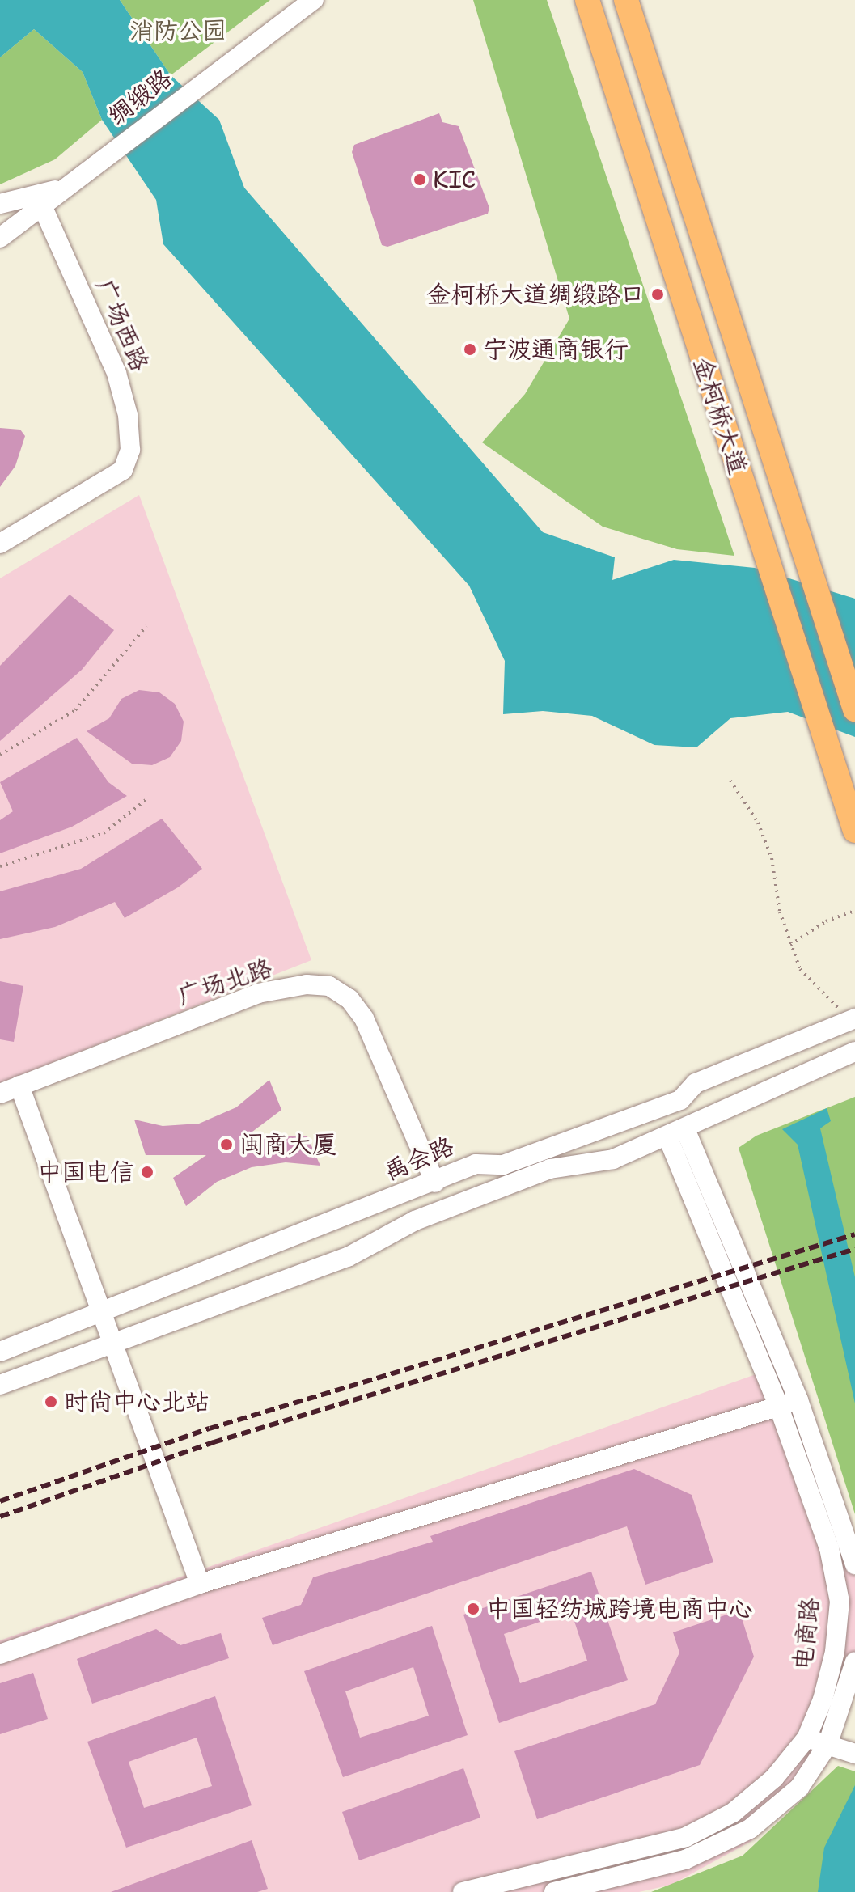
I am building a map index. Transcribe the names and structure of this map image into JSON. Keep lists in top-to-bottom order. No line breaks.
{"streets":{"main road":["金柯桥大道"],"street":["绸缎路","广场西路","广场北路","禹会路","电商路"]},"crossings":[["绸缎路","广场西路"],["广场北路","禹会路"]],"parks":["消防公园"],"places":["KIC","金柯桥大道绸缎路口","宁波通商银行","闽商大厦","中国电信","时尚中心北站","中国轻纺城跨境电商中心"]}
